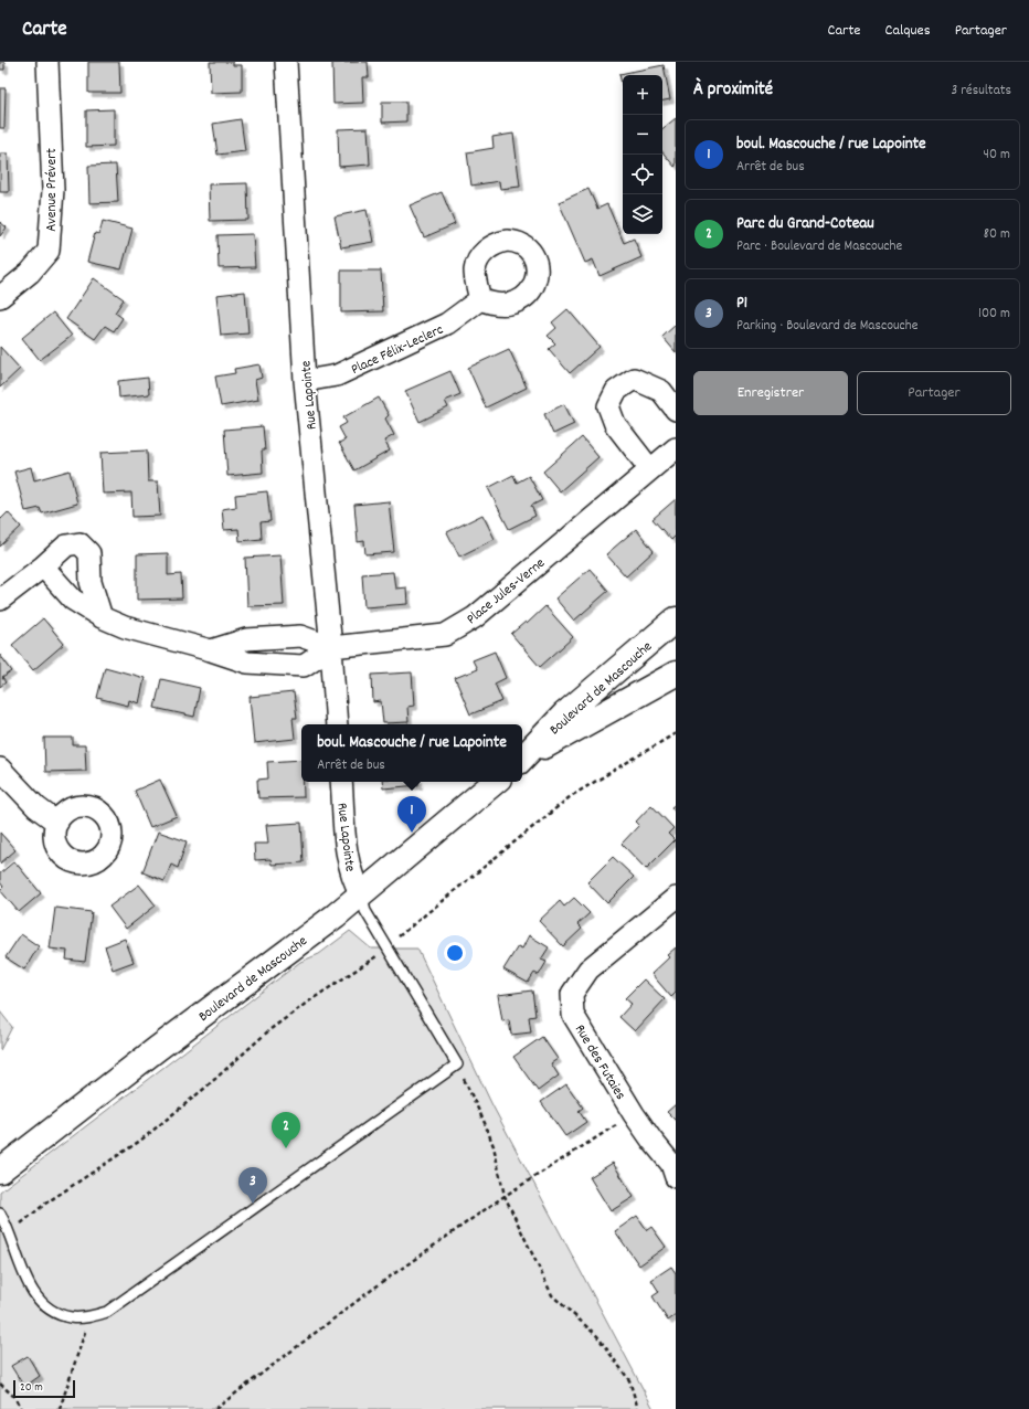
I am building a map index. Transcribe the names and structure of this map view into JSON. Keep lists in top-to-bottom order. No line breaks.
{"streets":{"street":["Avenue Prévert","Place Félix-Leclerc","Rue Lapointe","Place Jules-Verne","Boulevard de Mascouche","Rue des Futaies"]},"crossings":[["Place Félix-Leclerc","Rue Lapointe"],["Rue Lapointe","Place Jules-Verne"],["Rue Lapointe","Boulevard de Mascouche"]],"scale_bar":"20 m","page":{"header":"Carte","nav":["Carte","Calques","Partager"],"heading":["À proximité","3 résultats"],"map_buttons":["+","−"],"list":[{"mark":"1","name":"boul. Mascouche / rue Lapointe","note":"Arrêt de bus","value":"40 m"},{"mark":"2","name":"Parc du Grand-Coteau","note":"Parc · Boulevard de Mascouche","value":"80 m"},{"mark":"3","name":"P1","note":"Parking · Boulevard de Mascouche","value":"100 m"}],"buttons":["Enregistrer","Partager"],"popup":["boul. Mascouche / rue Lapointe","Arrêt de bus"],"pins":["1","2","3"],"scale":"20 m"}}
